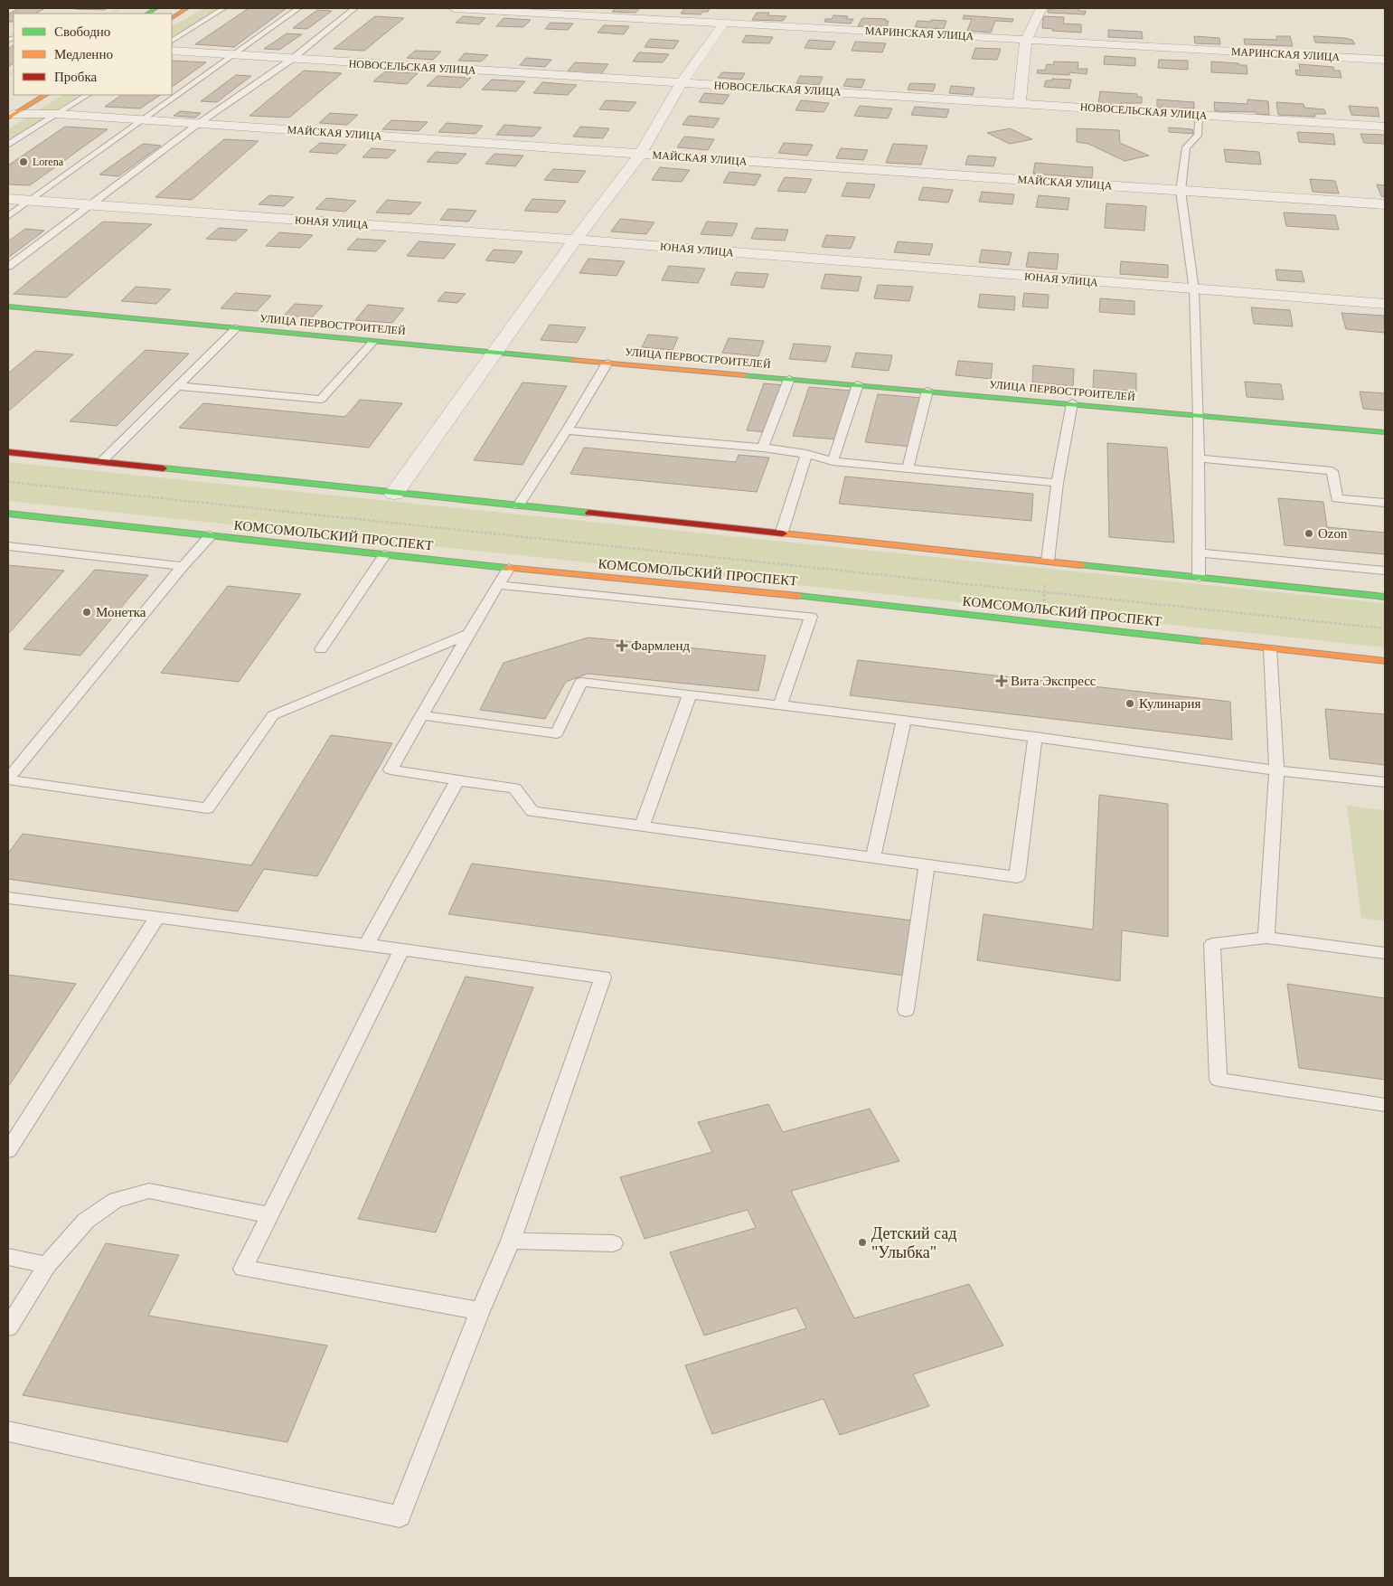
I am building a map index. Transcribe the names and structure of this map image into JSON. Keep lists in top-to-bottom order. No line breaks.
{"streets":{"main road":["УЛИЦА ПЕРВОСТРОИТЕЛЕЙ","КОМСОМОЛЬСКИЙ ПРОСПЕКТ"],"street":["МАРИНСКАЯ УЛИЦА","НОВОСЕЛЬСКАЯ УЛИЦА","МАЙСКАЯ УЛИЦА","ЮНАЯ УЛИЦА"]},"places":{"other":["Lorena","Ozon","Монетка","Кулинария","Детский сад \"Улыбка\""],"health":["Фармленд","Вита Экспресс"]},"legend":["Свободно","Медленно","Пробка"]}
